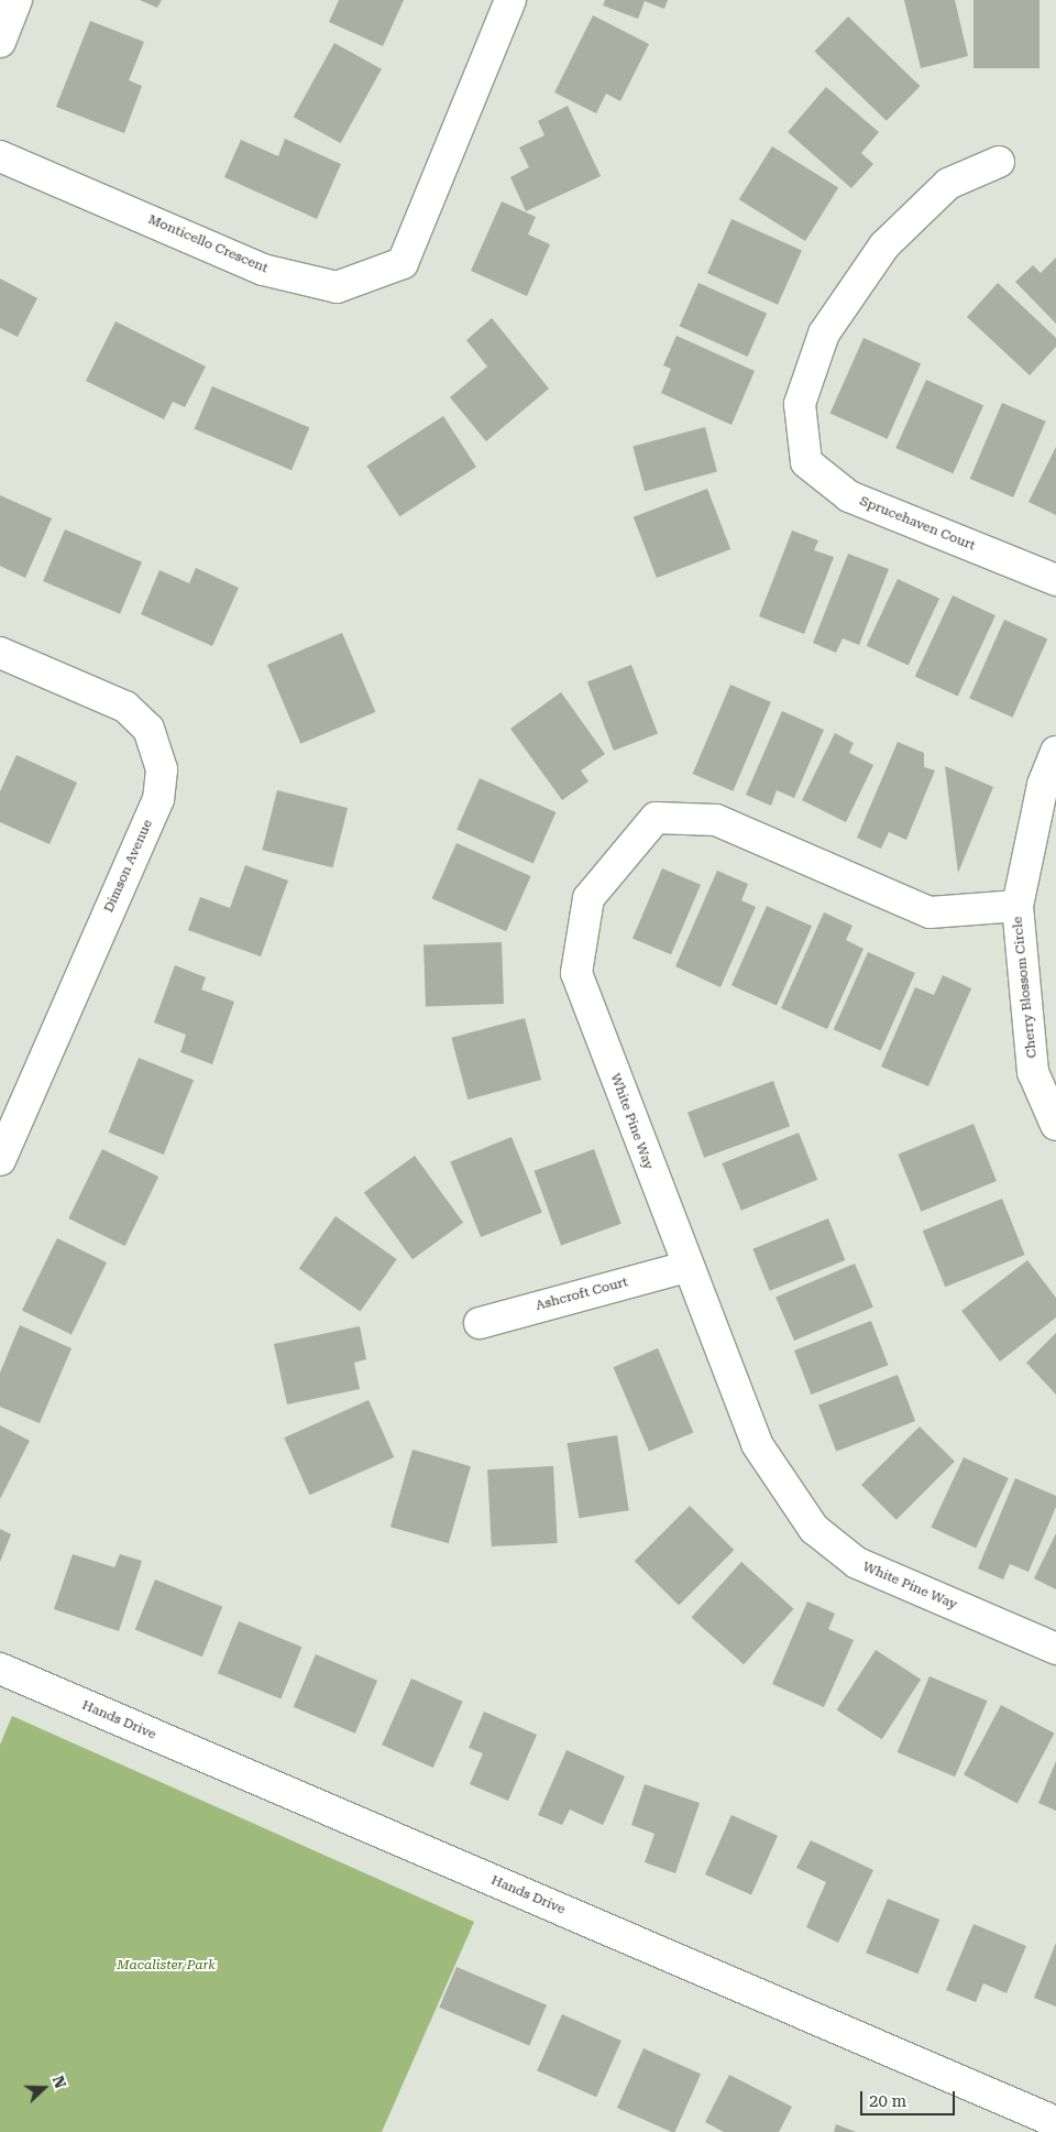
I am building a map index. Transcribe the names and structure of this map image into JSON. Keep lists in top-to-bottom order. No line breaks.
{"streets":{"street":["Monticello Crescent","Sprucehaven Court","Dimson Avenue","Cherry Blossom Circle","White Pine Way","Ashcroft Court","Hands Drive"]},"crossings":[["Cherry Blossom Circle","White Pine Way"],["White Pine Way","Ashcroft Court"]],"parks":["Macalister Park"],"scale_bar":"20 m","north":"right"}
